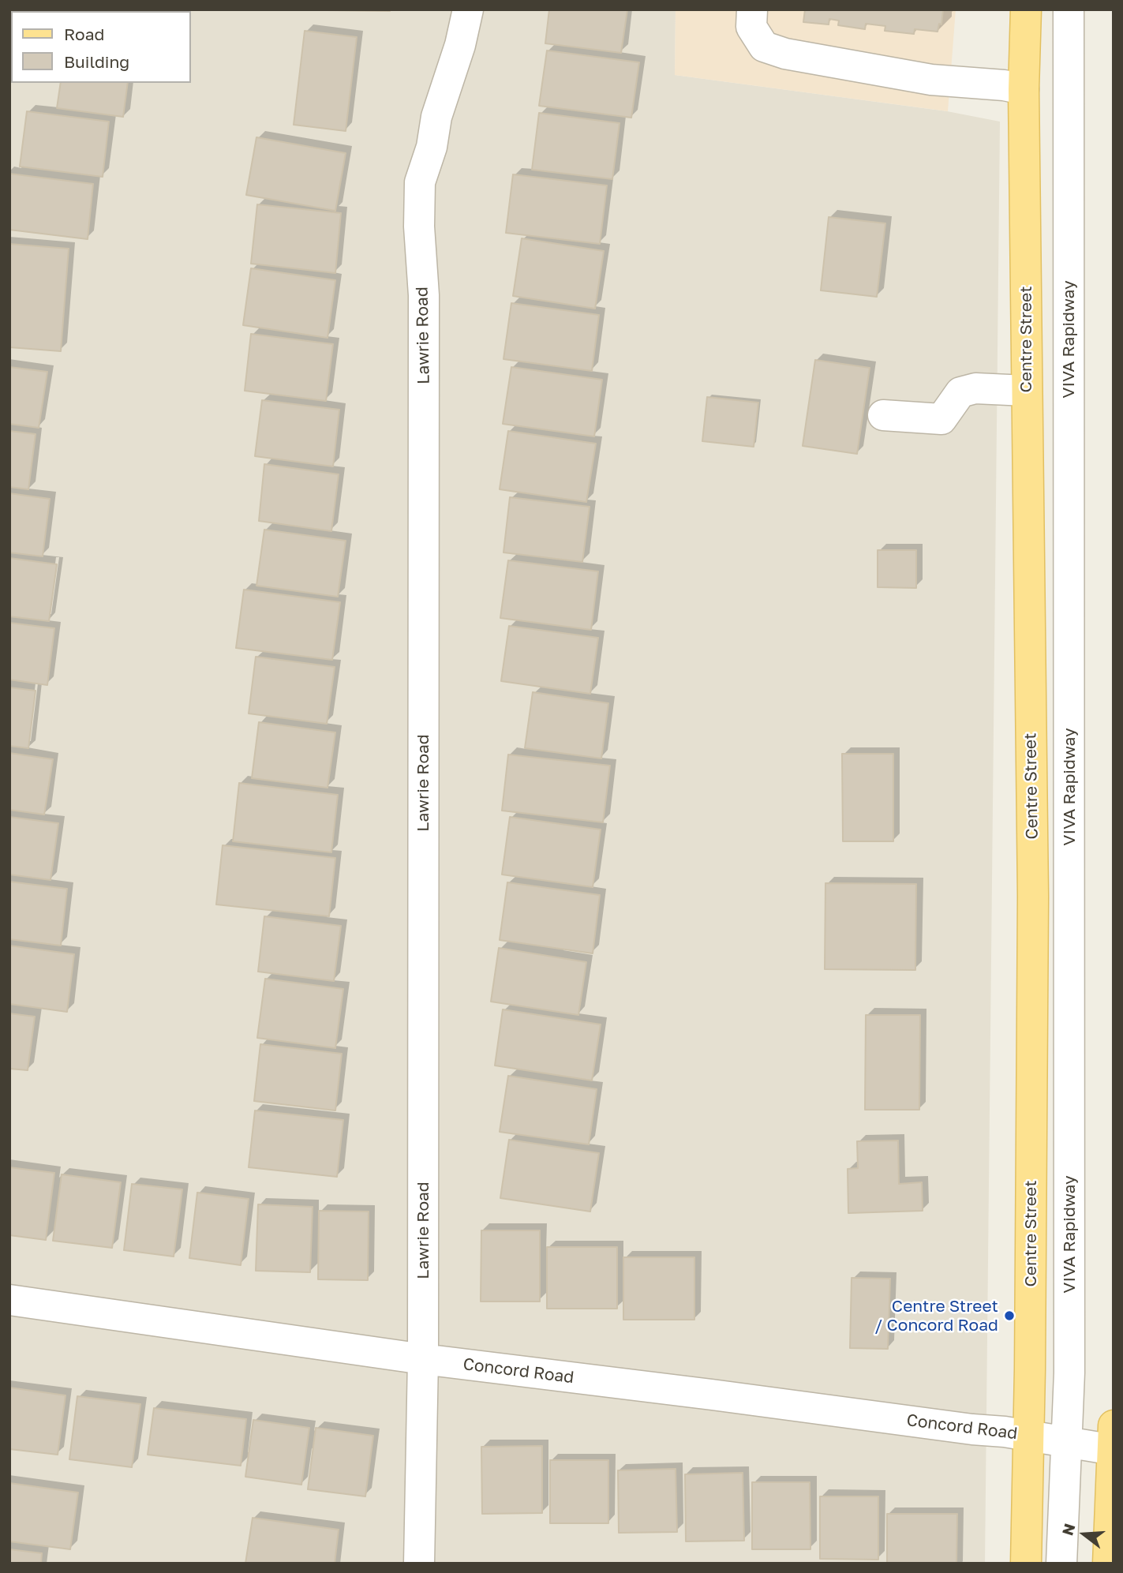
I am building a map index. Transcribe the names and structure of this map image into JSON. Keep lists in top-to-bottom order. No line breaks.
{"streets":{"main road":["Centre Street"],"street":["Lawrie Road","VIVA Rapidway","Concord Road"]},"crossings":[["Lawrie Road","Concord Road"],["Centre Street","Concord Road"],["VIVA Rapidway","Concord Road"]],"places":["Centre Street / Concord Road"],"legend":["Road","Building"],"north":"left"}
